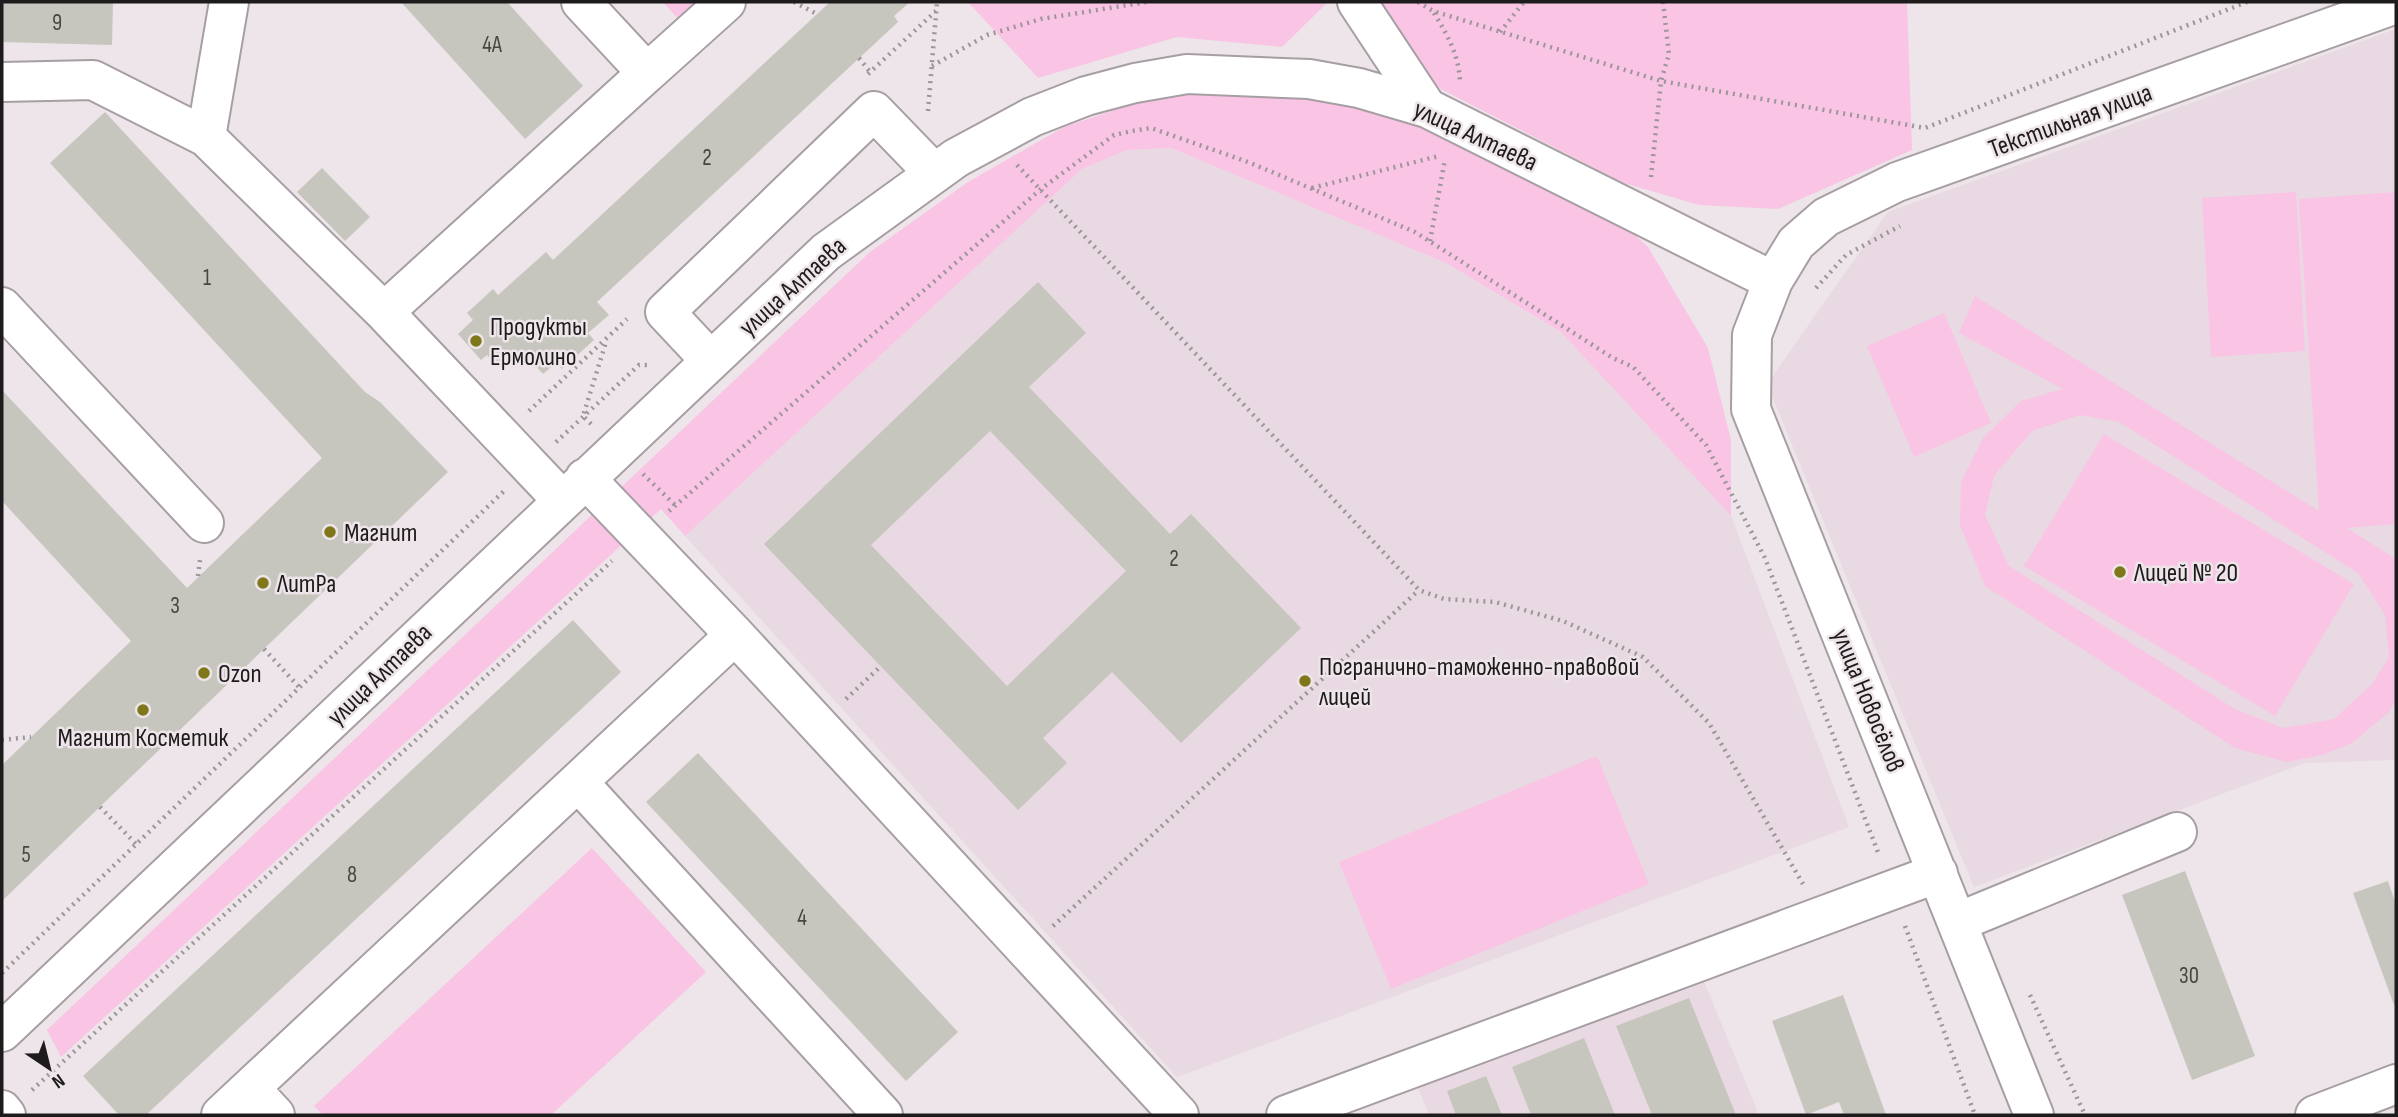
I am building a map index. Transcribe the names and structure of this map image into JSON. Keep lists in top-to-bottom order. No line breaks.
{"streets":{"street":["Текстильная улица","улица Алтаева","улица Новосёлов"]},"crossings":[["Текстильная улица","улица Алтаева"],["Текстильная улица","улица Новосёлов"],["улица Алтаева","улица Новосёлов"]],"places":["Продукты Ермолино","Магнит","Лицей № 20","ЛитРа","Ozon","Погранично-таможенно-правовой лицей","Магнит Косметик"],"house_numbers":["9","4А","2","1","2","3","5","8","4","30"],"north":"bottom right"}
